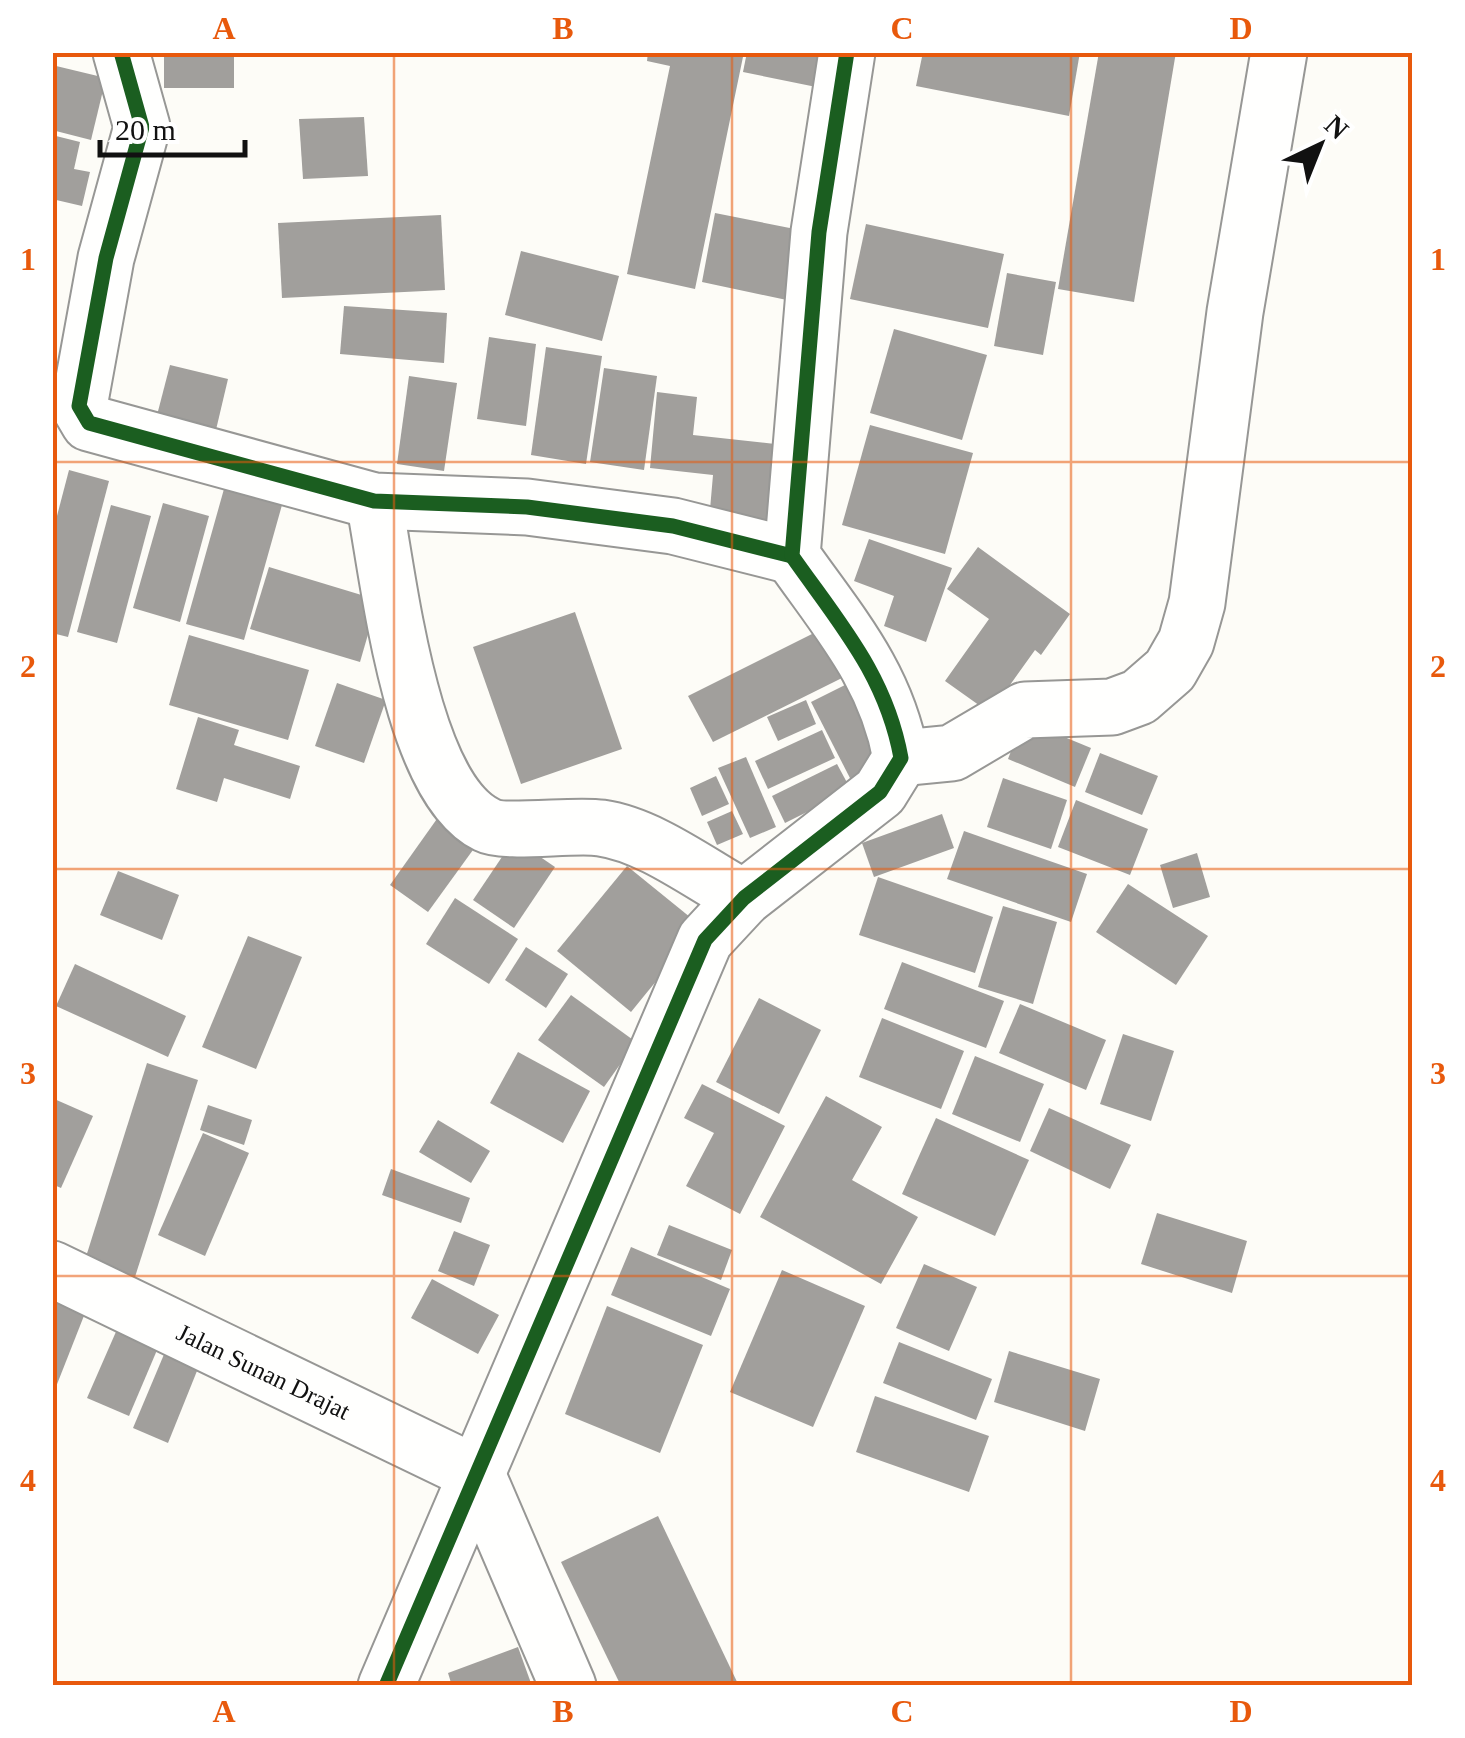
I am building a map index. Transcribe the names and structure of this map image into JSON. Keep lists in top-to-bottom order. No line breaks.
{"streets":{"street":["Jalan Sunan Drajat"]},"scale_bar":"20 m","north":"top right","grid":{"columns":["A","B","C","D"],"rows":["1","2","3","4"]}}
